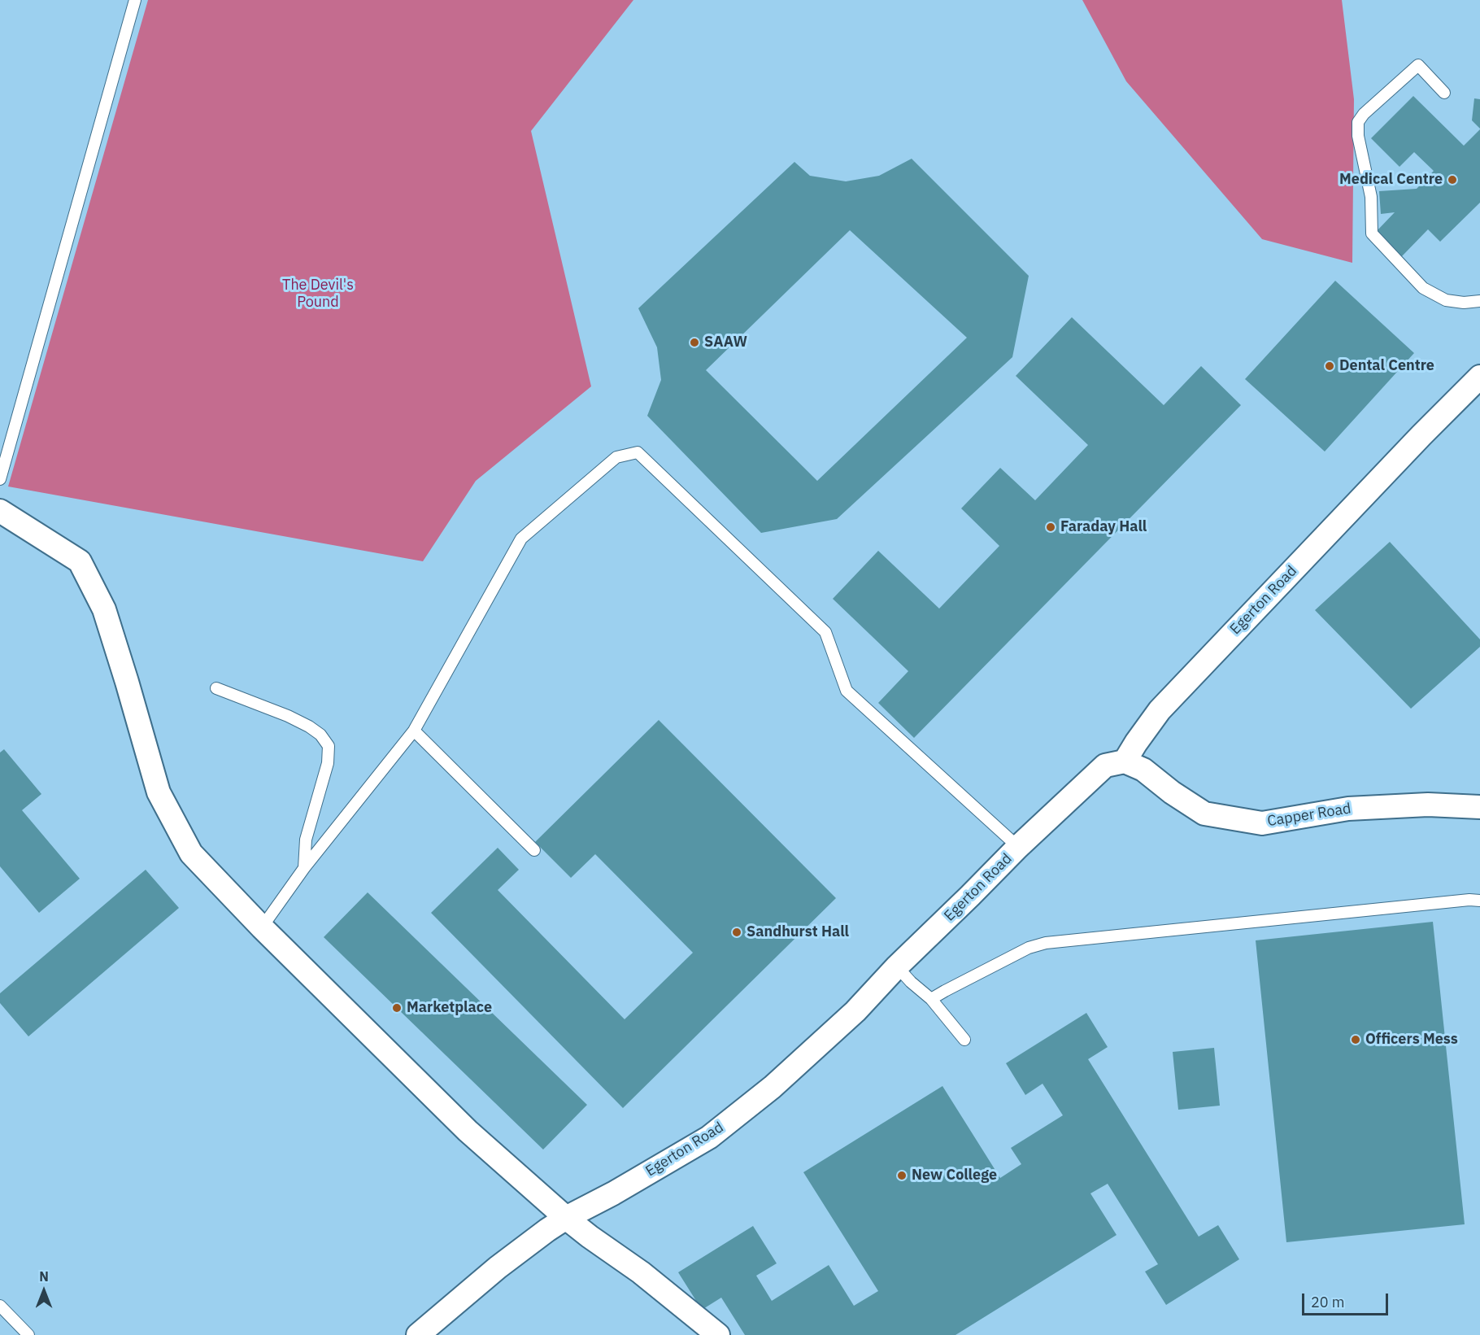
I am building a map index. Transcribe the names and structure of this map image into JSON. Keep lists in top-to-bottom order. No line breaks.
{"streets":{"street":["Egerton Road","Capper Road"]},"crossings":[["Egerton Road","Capper Road"]],"parks":["The Devil's Pound"],"places":["Medical Centre","SAAW","Dental Centre","Faraday Hall","Sandhurst Hall","Marketplace","Officers Mess","New College"],"scale_bar":"20 m","north":"top"}
